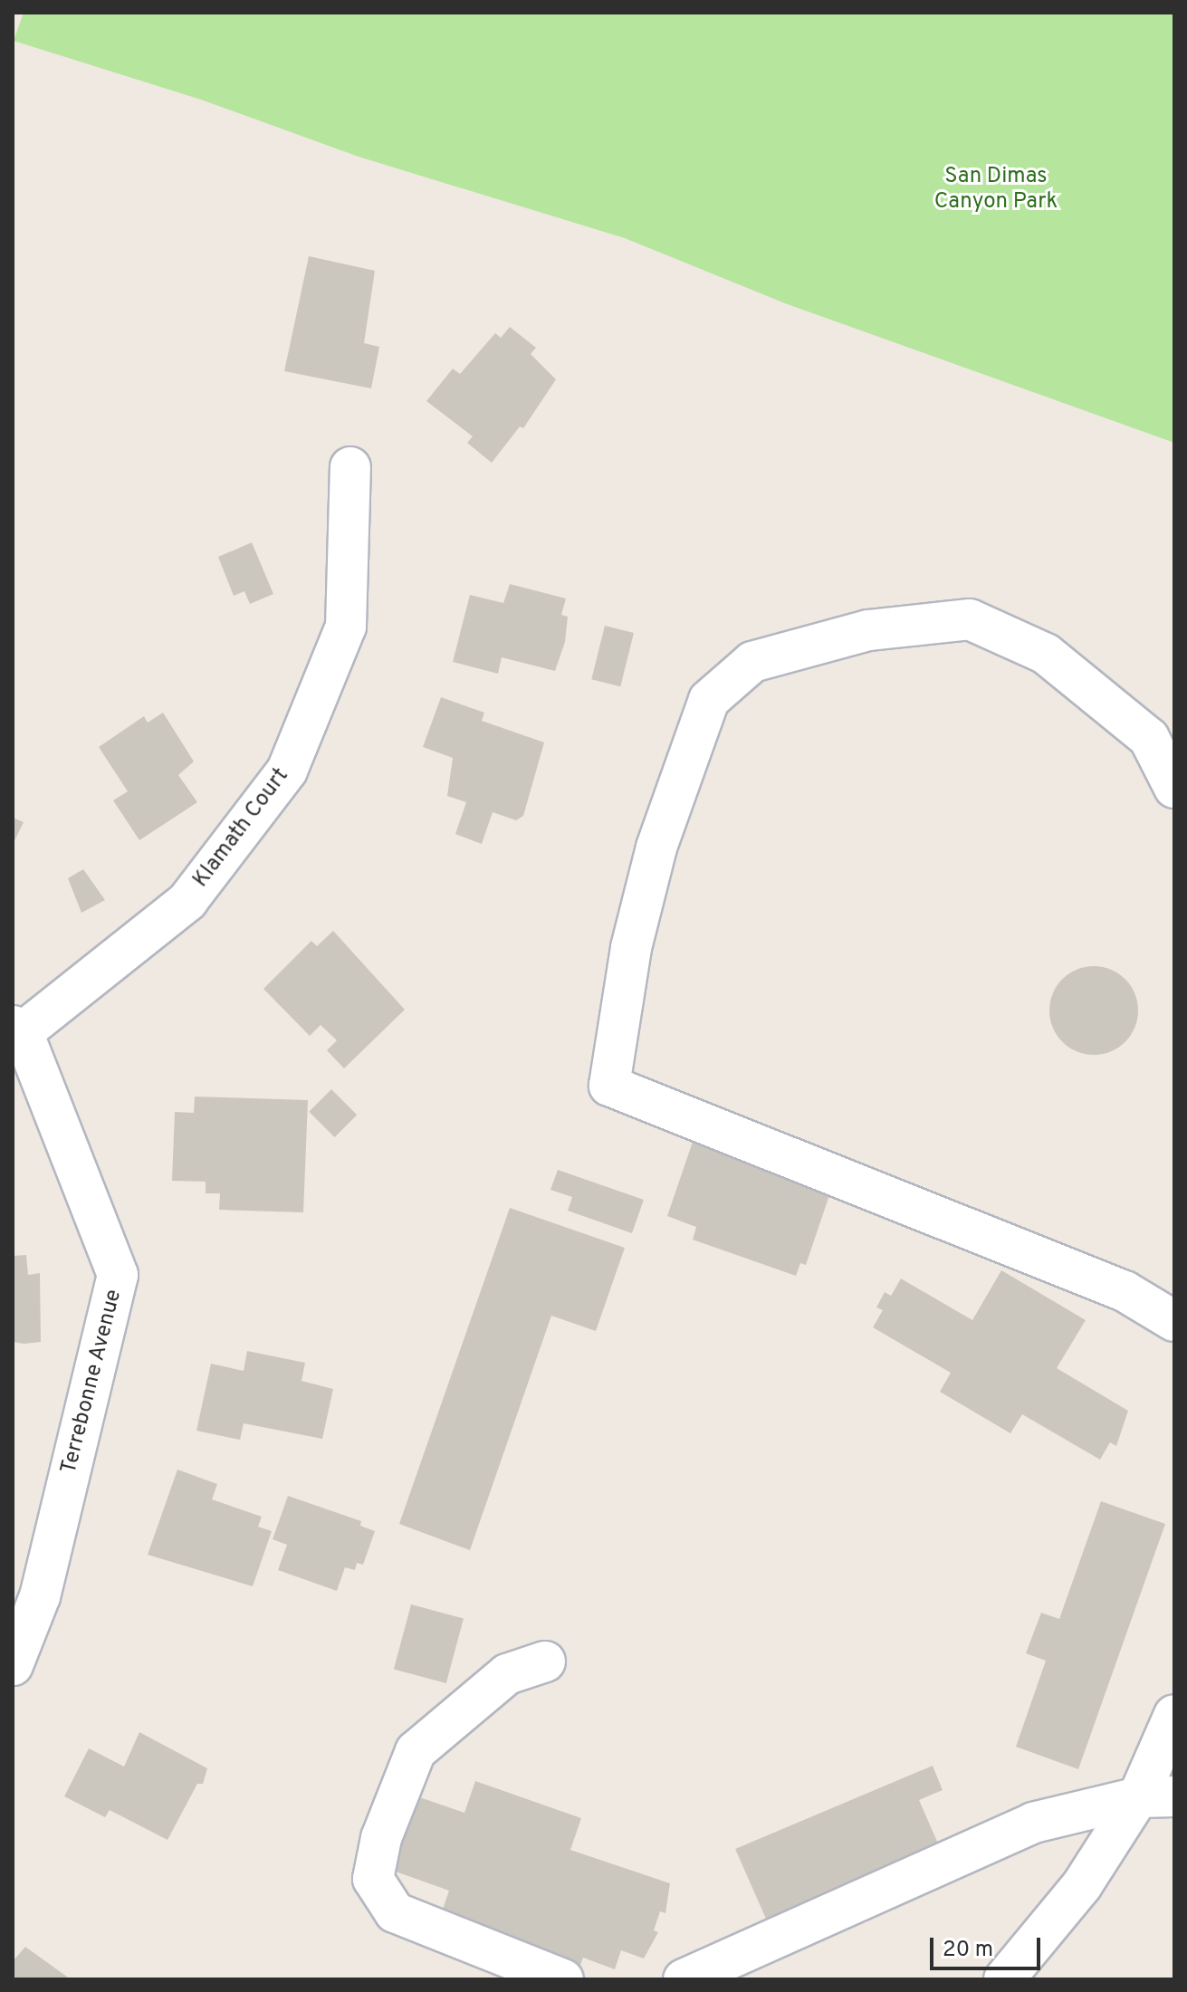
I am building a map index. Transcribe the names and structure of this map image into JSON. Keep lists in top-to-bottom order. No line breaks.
{"streets":{"street":["Klamath Court","Terrebonne Avenue"]},"crossings":[["Klamath Court","Terrebonne Avenue"]],"parks":["San Dimas Canyon Park"],"scale_bar":"20 m"}
